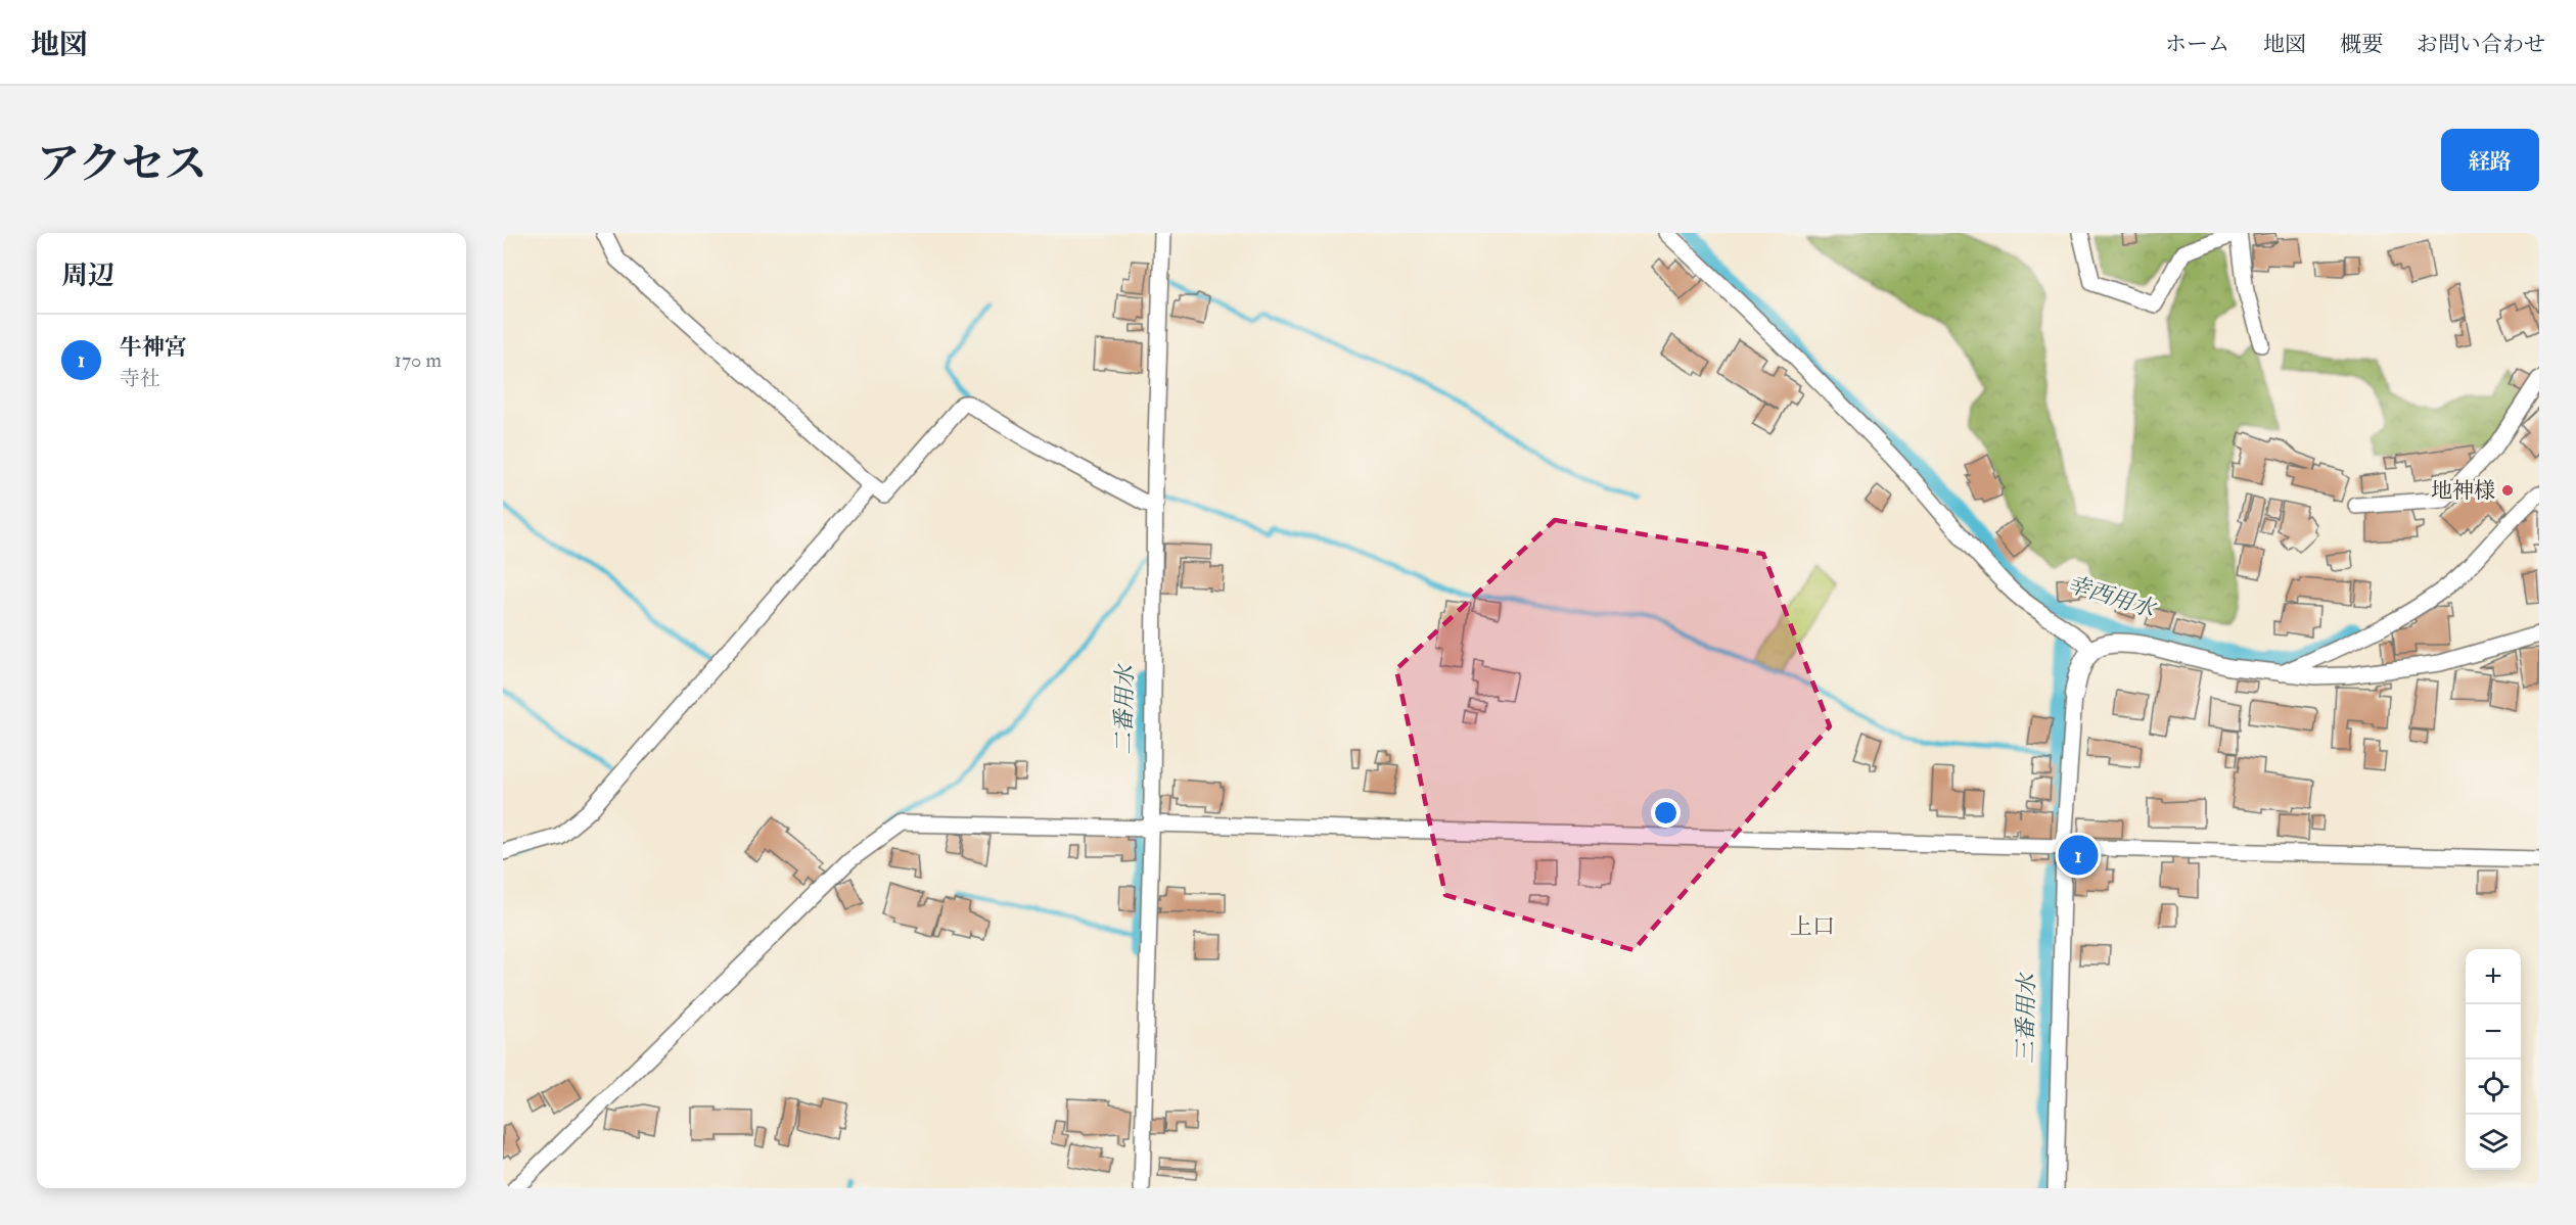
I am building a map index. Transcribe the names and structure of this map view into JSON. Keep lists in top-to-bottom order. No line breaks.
{"districts":["上口"],"water":["幸西用水","二番用水","三番用水"],"places":["地神様"],"page":{"header":"地図","nav":["ホーム","地図","概要","お問い合わせ"],"title":"アクセス","buttons":"経路","heading":"周辺","list":[{"mark":"1","name":"牛神宮","note":"寺社","value":"170 m"}],"pins":"1","map_buttons":["+","−"]}}
